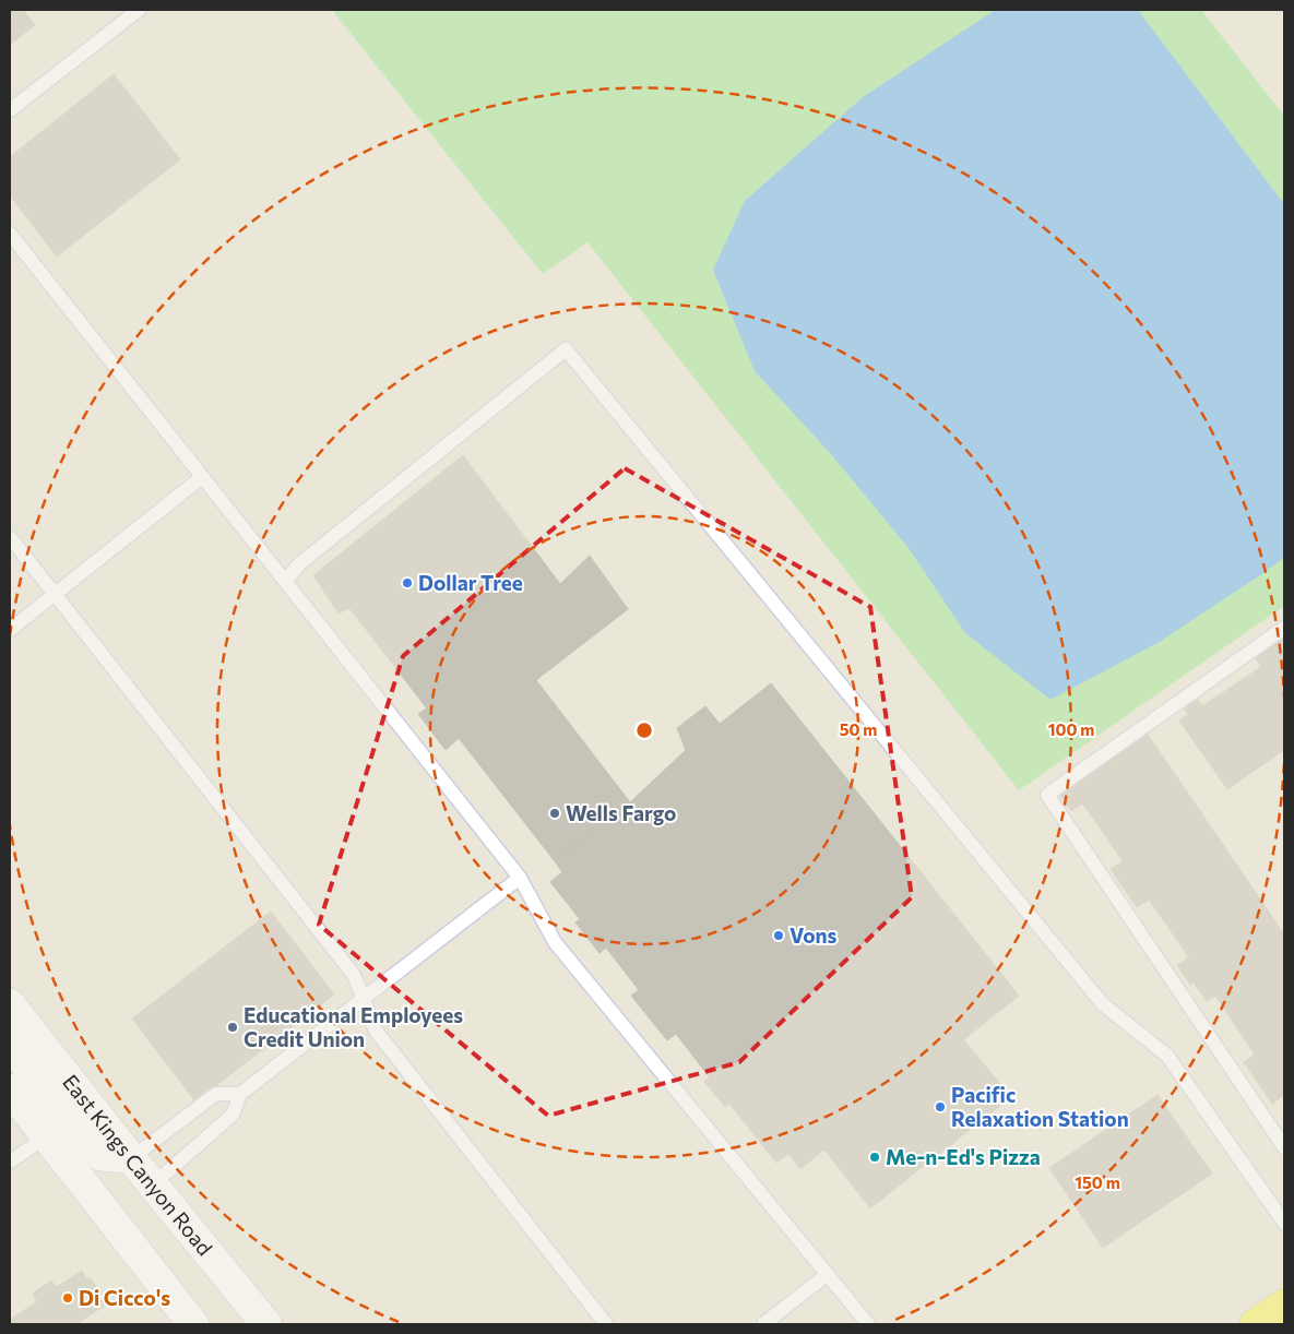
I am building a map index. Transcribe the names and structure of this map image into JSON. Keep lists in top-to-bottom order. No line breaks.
{"streets":{"main road":["East Kings Canyon Road"]},"places":["Dollar Tree","Wells Fargo","Vons","Educational Employees Credit Union","Pacific Relaxation Station","Me-n-Ed's Pizza","Di Cicco's"],"rings":["50 m","100 m","150 m"]}
